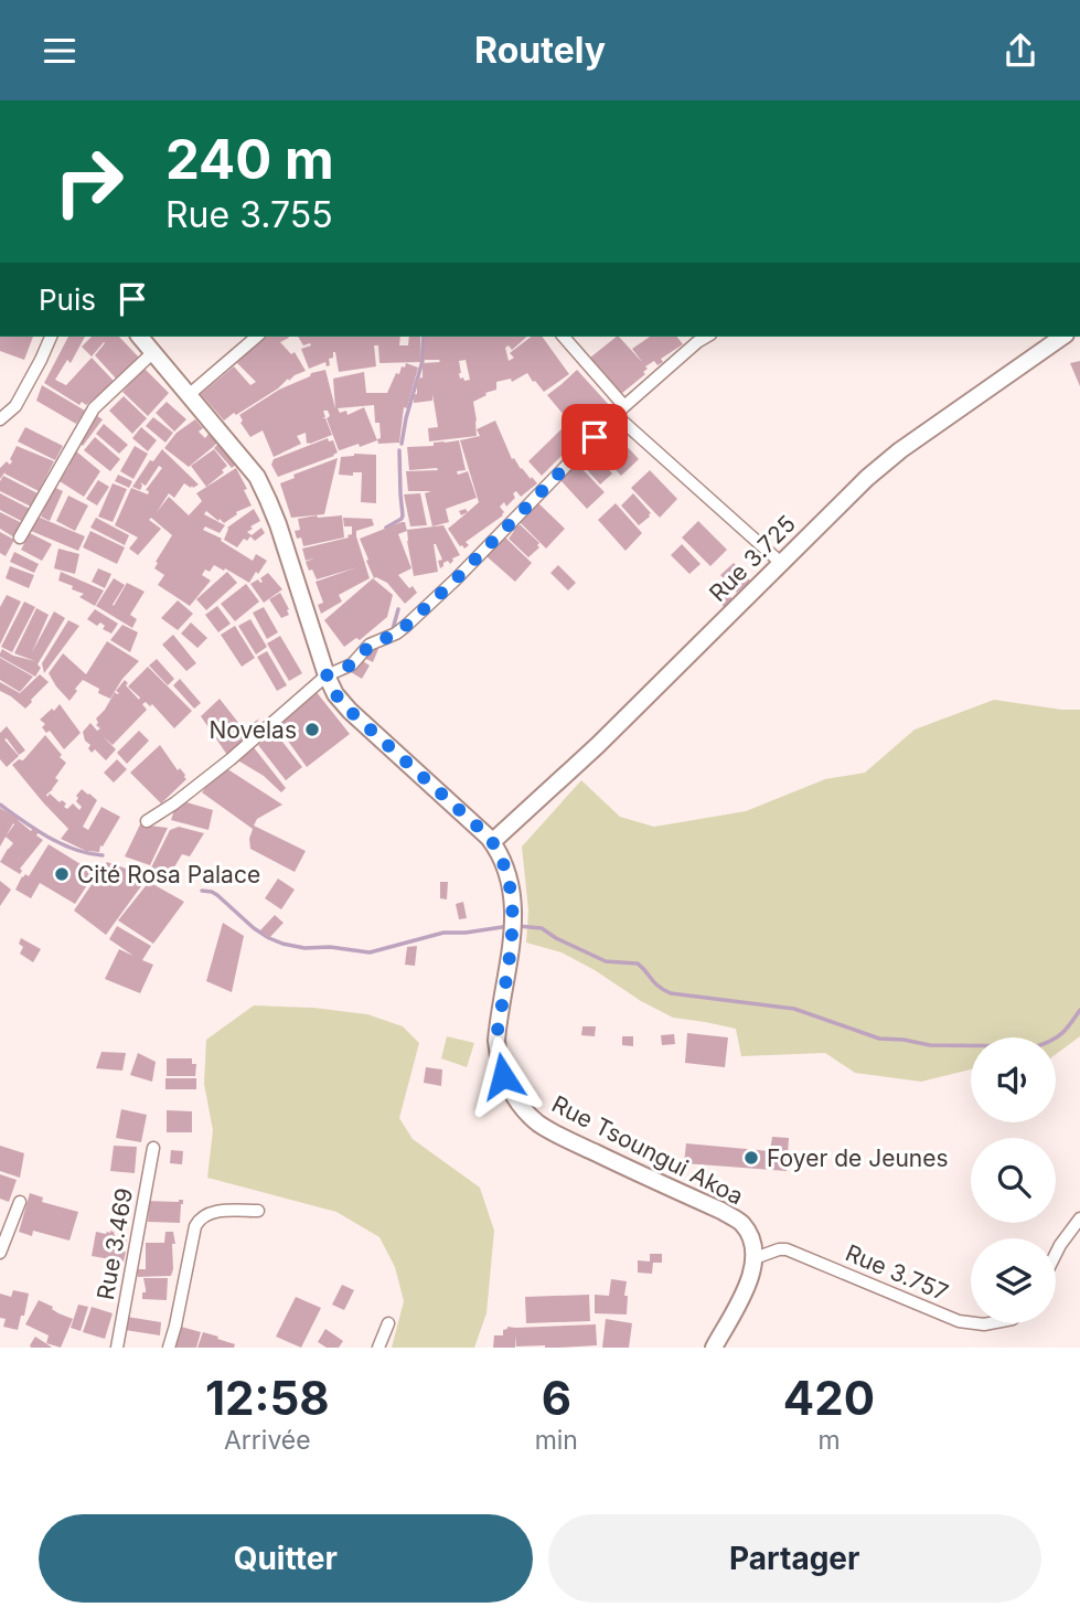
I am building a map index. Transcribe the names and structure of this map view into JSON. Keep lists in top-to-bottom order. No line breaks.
{"streets":{"main road":["Rue 3.725","Rue Tsoungui Akoa"],"street":["Rue 3.469","Rue 3.757"]},"crossings":[["Rue 3.725","Rue Tsoungui Akoa"],["Rue Tsoungui Akoa","Rue 3.757"]],"places":["Novelas","Cité Rosa Palace","Foyer de Jeunes"],"page":{"header":"Routely","turn":["240 m","Rue 3.755"],"then":"Puis","eta":["12:58","Arrivée","6","min","420","m"],"buttons":["Quitter","Partager"]}}
